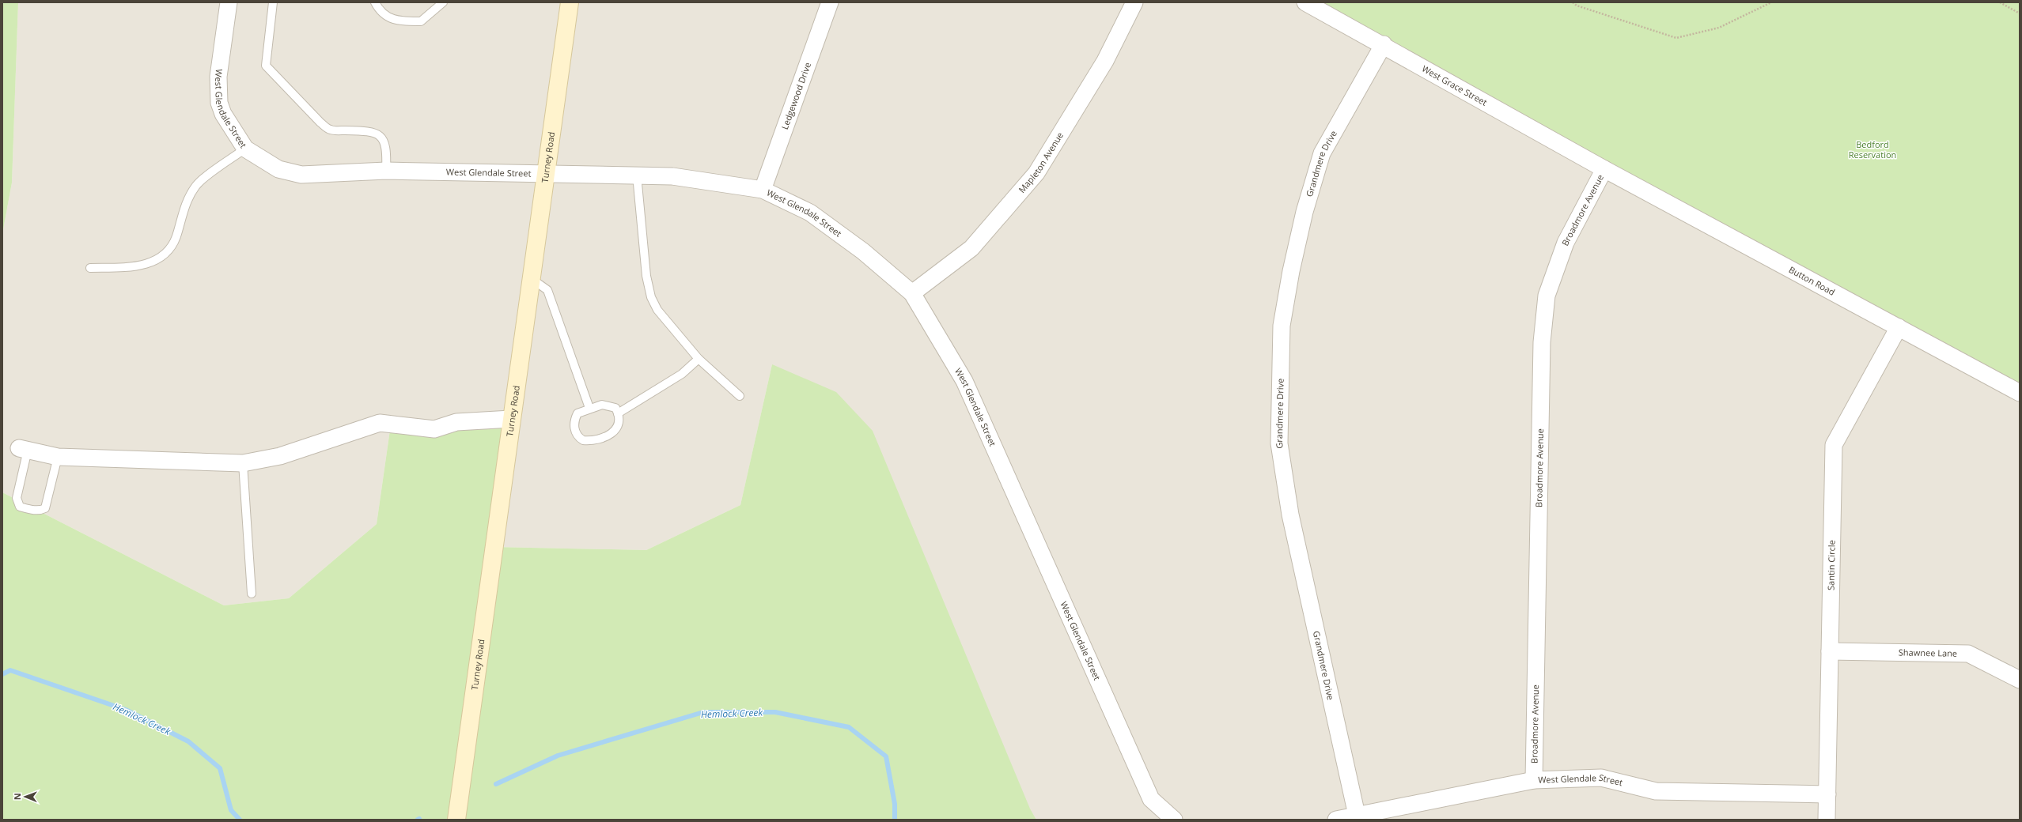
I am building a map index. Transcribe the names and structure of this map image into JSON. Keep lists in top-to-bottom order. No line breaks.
{"streets":{"street":["West Grace Street","Ledgewood Drive","West Glendale Street","Turney Road","Mapleton Avenue","Grandmere Drive","Broadmore Avenue","Button Road","Santin Circle","Shawnee Lane"]},"crossings":[["West Grace Street","Grandmere Drive"],["West Grace Street","Broadmore Avenue"],["West Grace Street","Button Road"],["Ledgewood Drive","West Glendale Street"],["West Glendale Street","Turney Road"],["West Glendale Street","Mapleton Avenue"],["West Glendale Street","Grandmere Drive"],["West Glendale Street","Broadmore Avenue"],["West Glendale Street","Santin Circle"],["Broadmore Avenue","Button Road"],["Button Road","Santin Circle"],["Santin Circle","Shawnee Lane"]],"water":["Hemlock Creek"],"parks":["Bedford Reservation"],"north":"left"}
